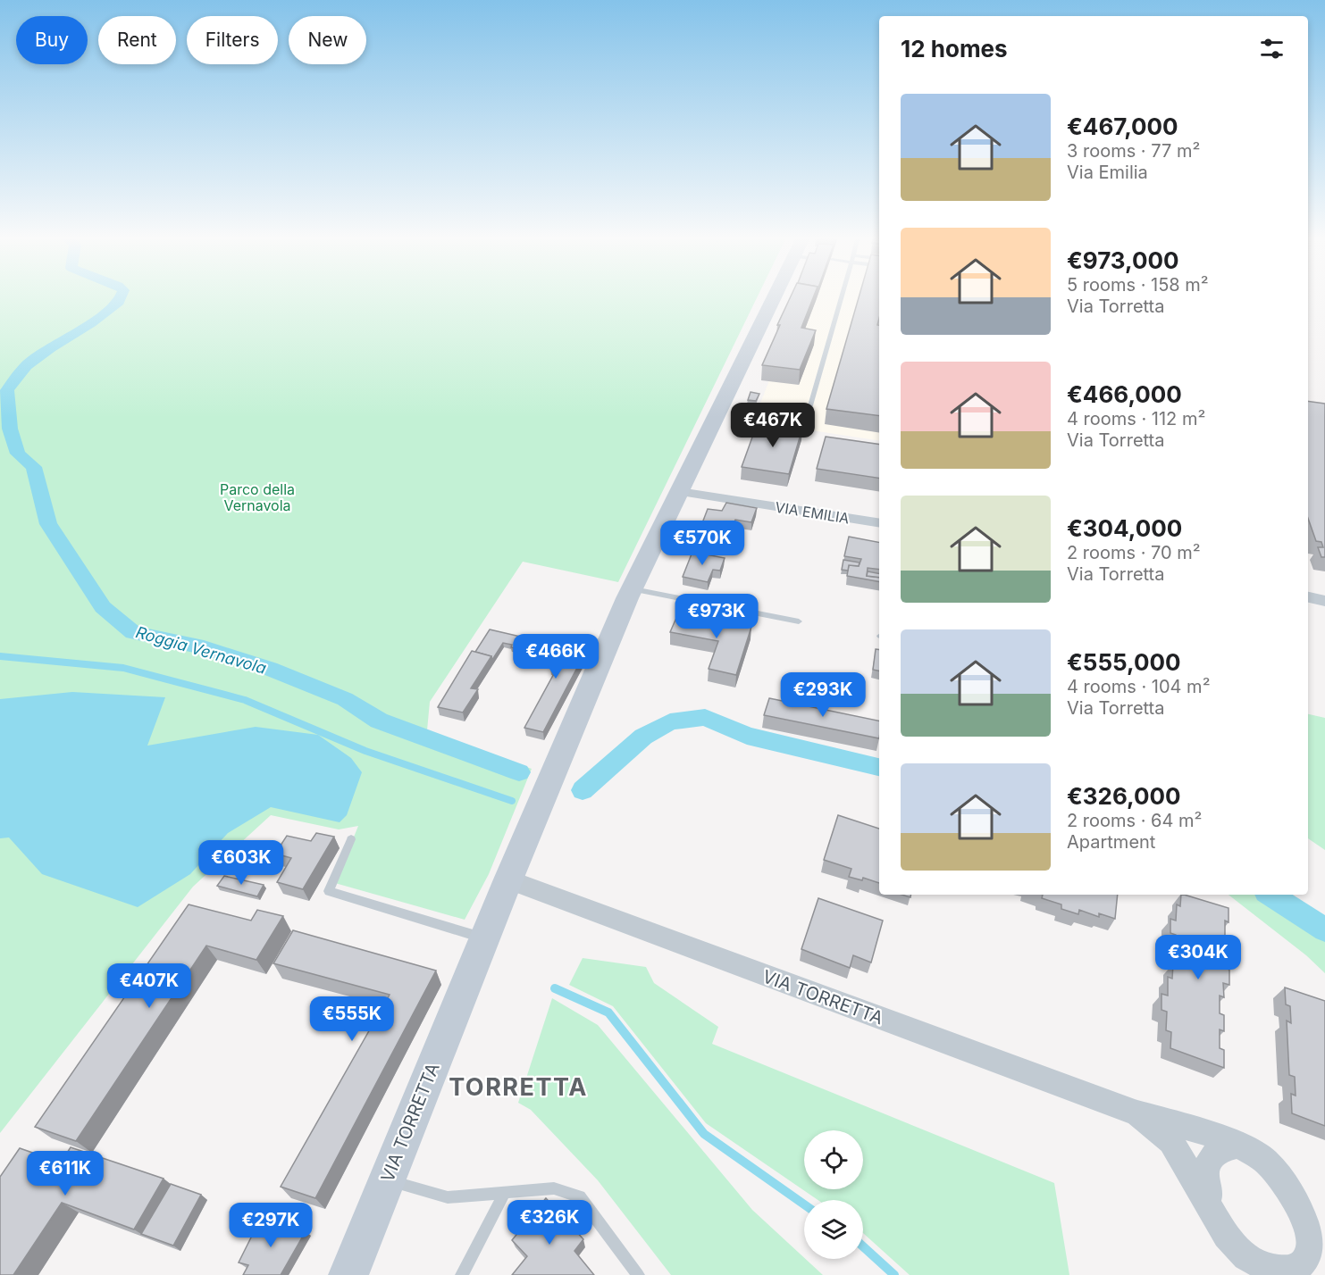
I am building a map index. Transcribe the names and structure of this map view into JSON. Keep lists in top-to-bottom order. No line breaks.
{"streets":{"street":["VIA EMILIA","VIA TORRETTA"]},"crossings":[["VIA EMILIA","VIA TORRETTA"]],"districts":["TORRETTA"],"water":["Roggia Vernavola"],"parks":["Parco della Vernavola"],"page":{"chip":["Buy","Rent","Filters","New"],"heading":"12 homes","list":[{"name":"€467,000","note":"3 rooms · 77 m² · Via Emilia"},{"name":"€973,000","note":"5 rooms · 158 m² · Via Torretta"},{"name":"€466,000","note":"4 rooms · 112 m² · Via Torretta"},{"name":"€304,000","note":"2 rooms · 70 m² · Via Torretta"},{"name":"€555,000","note":"4 rooms · 104 m² · Via Torretta"},{"name":"€326,000","note":"2 rooms · 64 m² · Apartment"}],"price":["€467K","€570K","€973K","€466K","€293K","€603K","€304K","€407K","€555K","€611K","€326K","€297K"]}}
